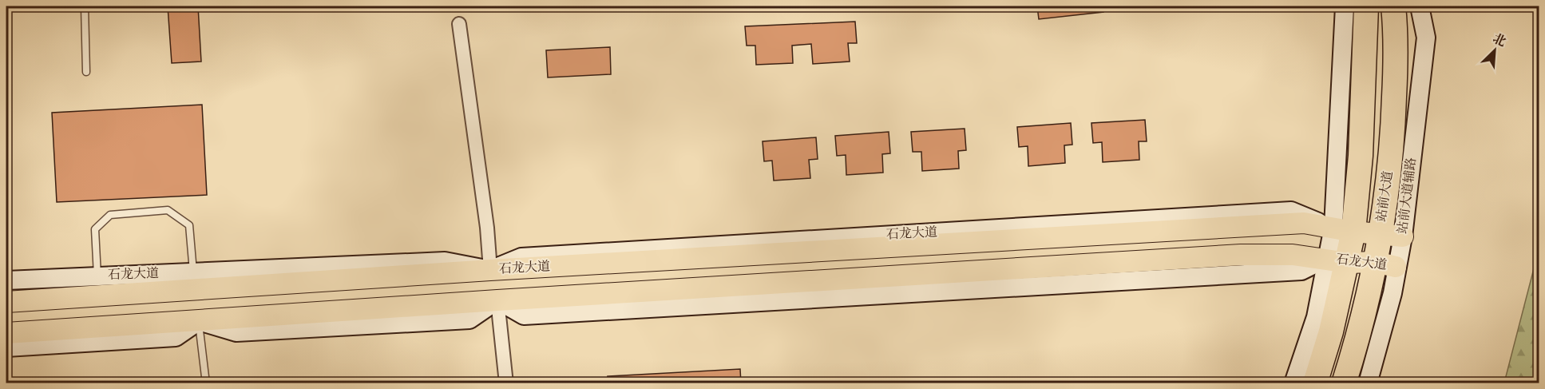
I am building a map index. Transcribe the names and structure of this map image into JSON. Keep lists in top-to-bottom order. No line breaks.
{"streets":{"highway":["站前大道"],"main road":["石龙大道"],"street":["站前大道辅路"]},"crossings":[["站前大道辅路","站前大道"],["站前大道辅路","石龙大道"],["站前大道","石龙大道"]],"north":"top right"}
